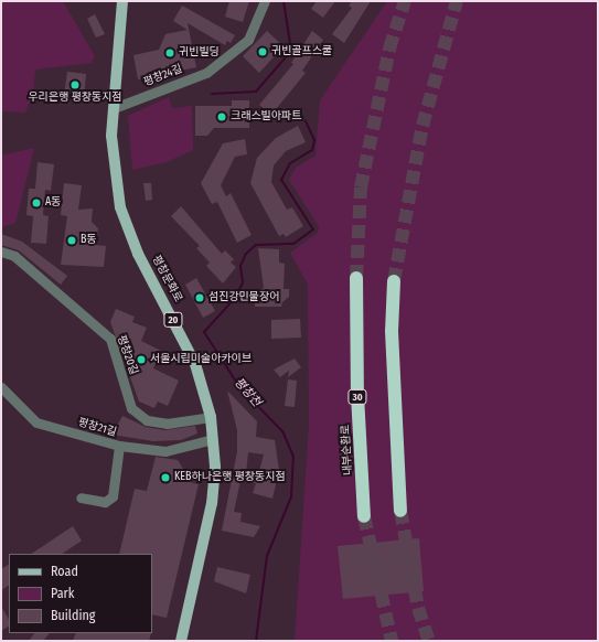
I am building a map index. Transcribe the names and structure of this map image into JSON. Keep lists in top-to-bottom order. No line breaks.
{"streets":{"highway":["30","내부순환로"],"main road":["평창문화로","20"],"street":["평창24길","평창20길","평창21길"]},"crossings":[["평창24길","평창문화로"],["평창문화로","평창20길"]],"water":["평창천"],"places":["귀빈골프스쿨","귀빈빌딩","우리은행 평창동지점","크래스빌아파트","A동","B동","섬진강민물장어","서울시립미술아카이브","KEB하나은행 평창동지점"],"legend":["Road","Park","Building"]}
